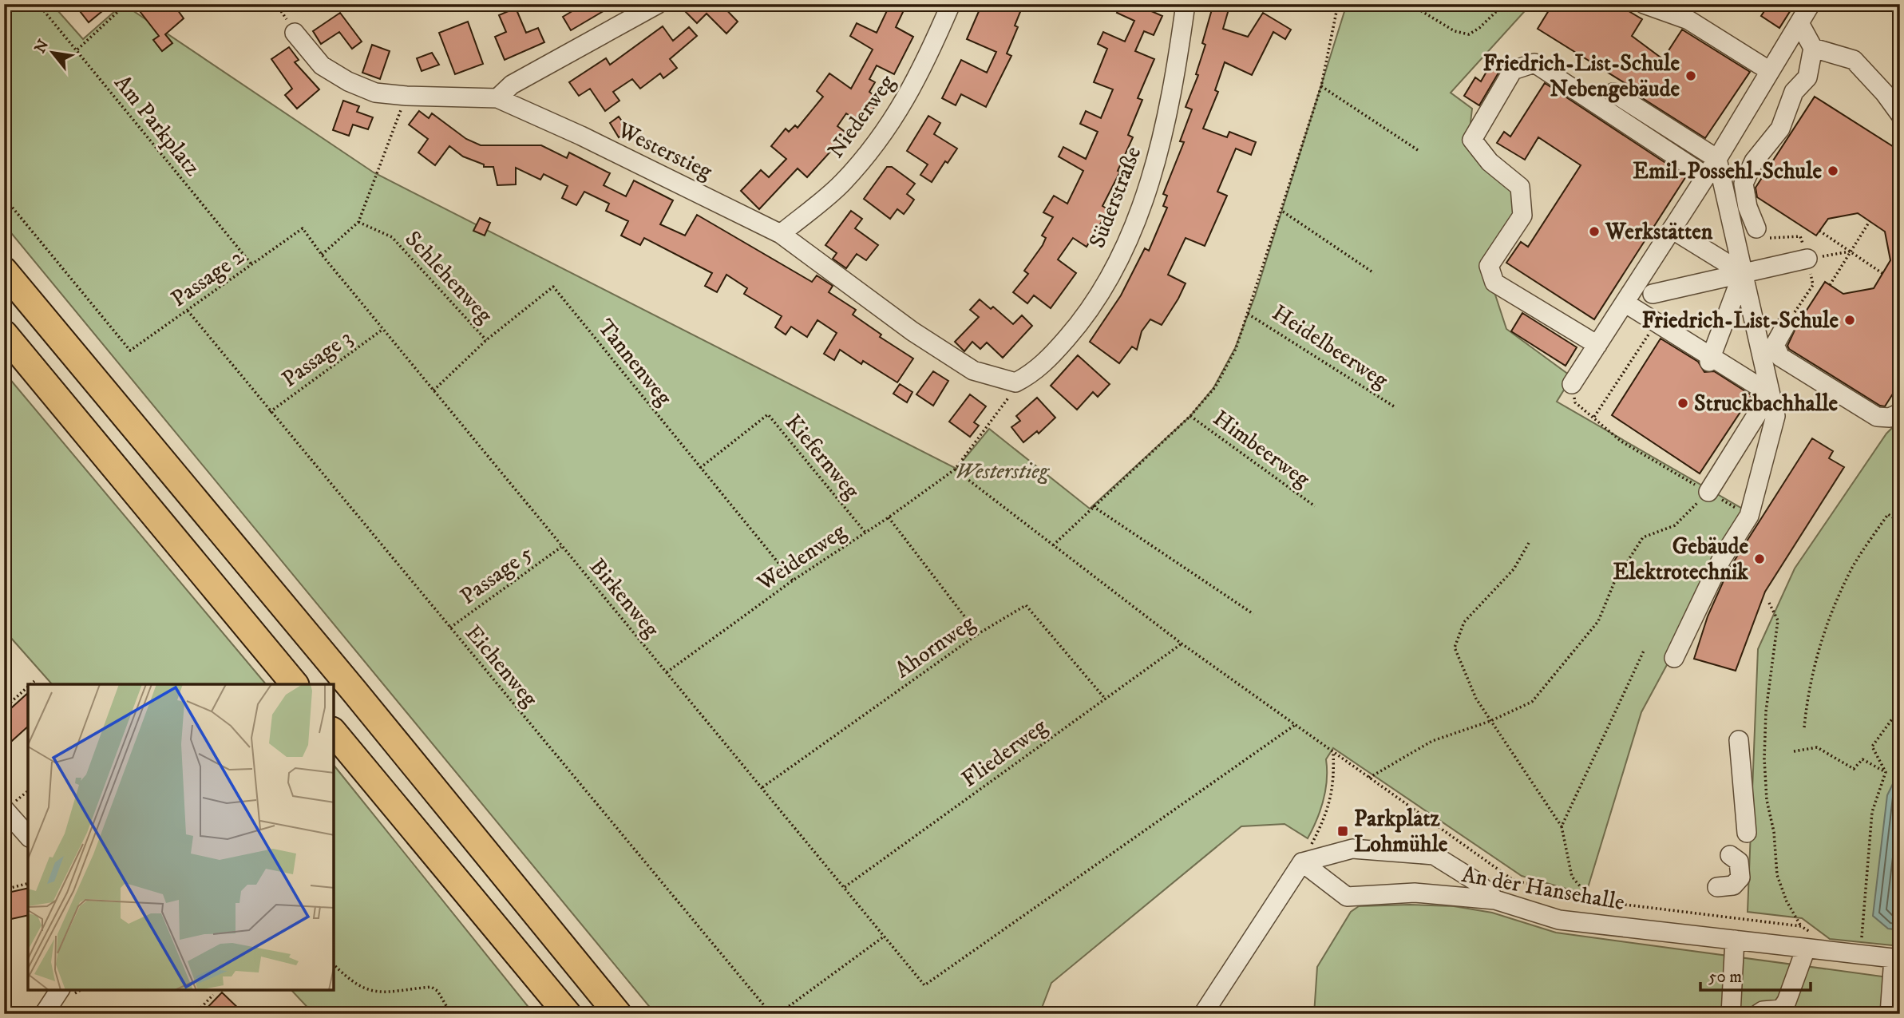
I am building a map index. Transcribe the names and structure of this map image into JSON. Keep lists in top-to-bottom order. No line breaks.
{"streets":{"street":["Niederweg","Westerstieg","Süderstraße","An der Hansehalle"],"path":["Am Parkplatz","Schlehenweg","Passage 2","Heidelbeerweg","Passage 3","Tannenweg","Himbeerweg","Kiefernweg","Weidenweg","Passage 5","Birkenweg","Ahornweg","Eichenweg","Fliederweg"]},"crossings":[["Niederweg","Westerstieg"],["Am Parkplatz","Passage 2"],["Westerstieg","Süderstraße"],["Westerstieg","Weidenweg"],["Süderstraße","Weidenweg"],["Schlehenweg","Tannenweg"],["Passage 2","Birkenweg"],["Passage 2","Eichenweg"],["Passage 3","Birkenweg"],["Passage 3","Eichenweg"],["Tannenweg","Kiefernweg"],["Tannenweg","Weidenweg"],["Tannenweg","Birkenweg"],["Kiefernweg","Weidenweg"],["Weidenweg","Birkenweg"],["Passage 5","Birkenweg"],["Passage 5","Eichenweg"],["Birkenweg","Ahornweg"],["Birkenweg","Fliederweg"],["Ahornweg","Fliederweg"]],"parks":["Westerstieg"],"places":{"other":["Friedrich-List-Schule Nebengebäude","Emil-Possehl-Schule","Werkstätten","Friedrich-List-Schule","Struckbachhalle","Gebäude Elektrotechnik"],"transit":["Parkplatz Lohmühle"]},"scale_bar":"50 m","north":"top left"}
